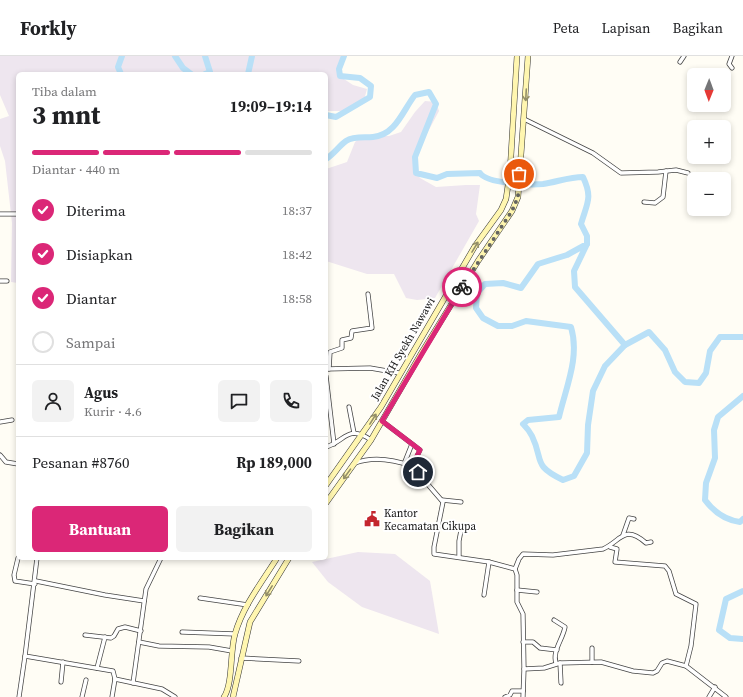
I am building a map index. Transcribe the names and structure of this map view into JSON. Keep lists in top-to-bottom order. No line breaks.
{"streets":{"main road":["Jalan KH Syekh Nawawi"]},"places":{"public building":["Kantor Kecamatan Cikupa"]},"north":"bottom","page":{"header":"Forkly","nav":["Peta","Lapisan","Bagikan"],"map_buttons":["+","−"],"heading":["3 mnt","Tiba dalam","19:09–19:14"],"panel":["Agus","Kurir · 4.6","Pesanan #8760","Rp 189,000"],"bar":"Diantar · 440 m","list":[["Diterima","18:37"],["Disiapkan","18:42"],["Diantar","18:58"],"Sampai"],"buttons":["Bantuan","Bagikan"]}}
